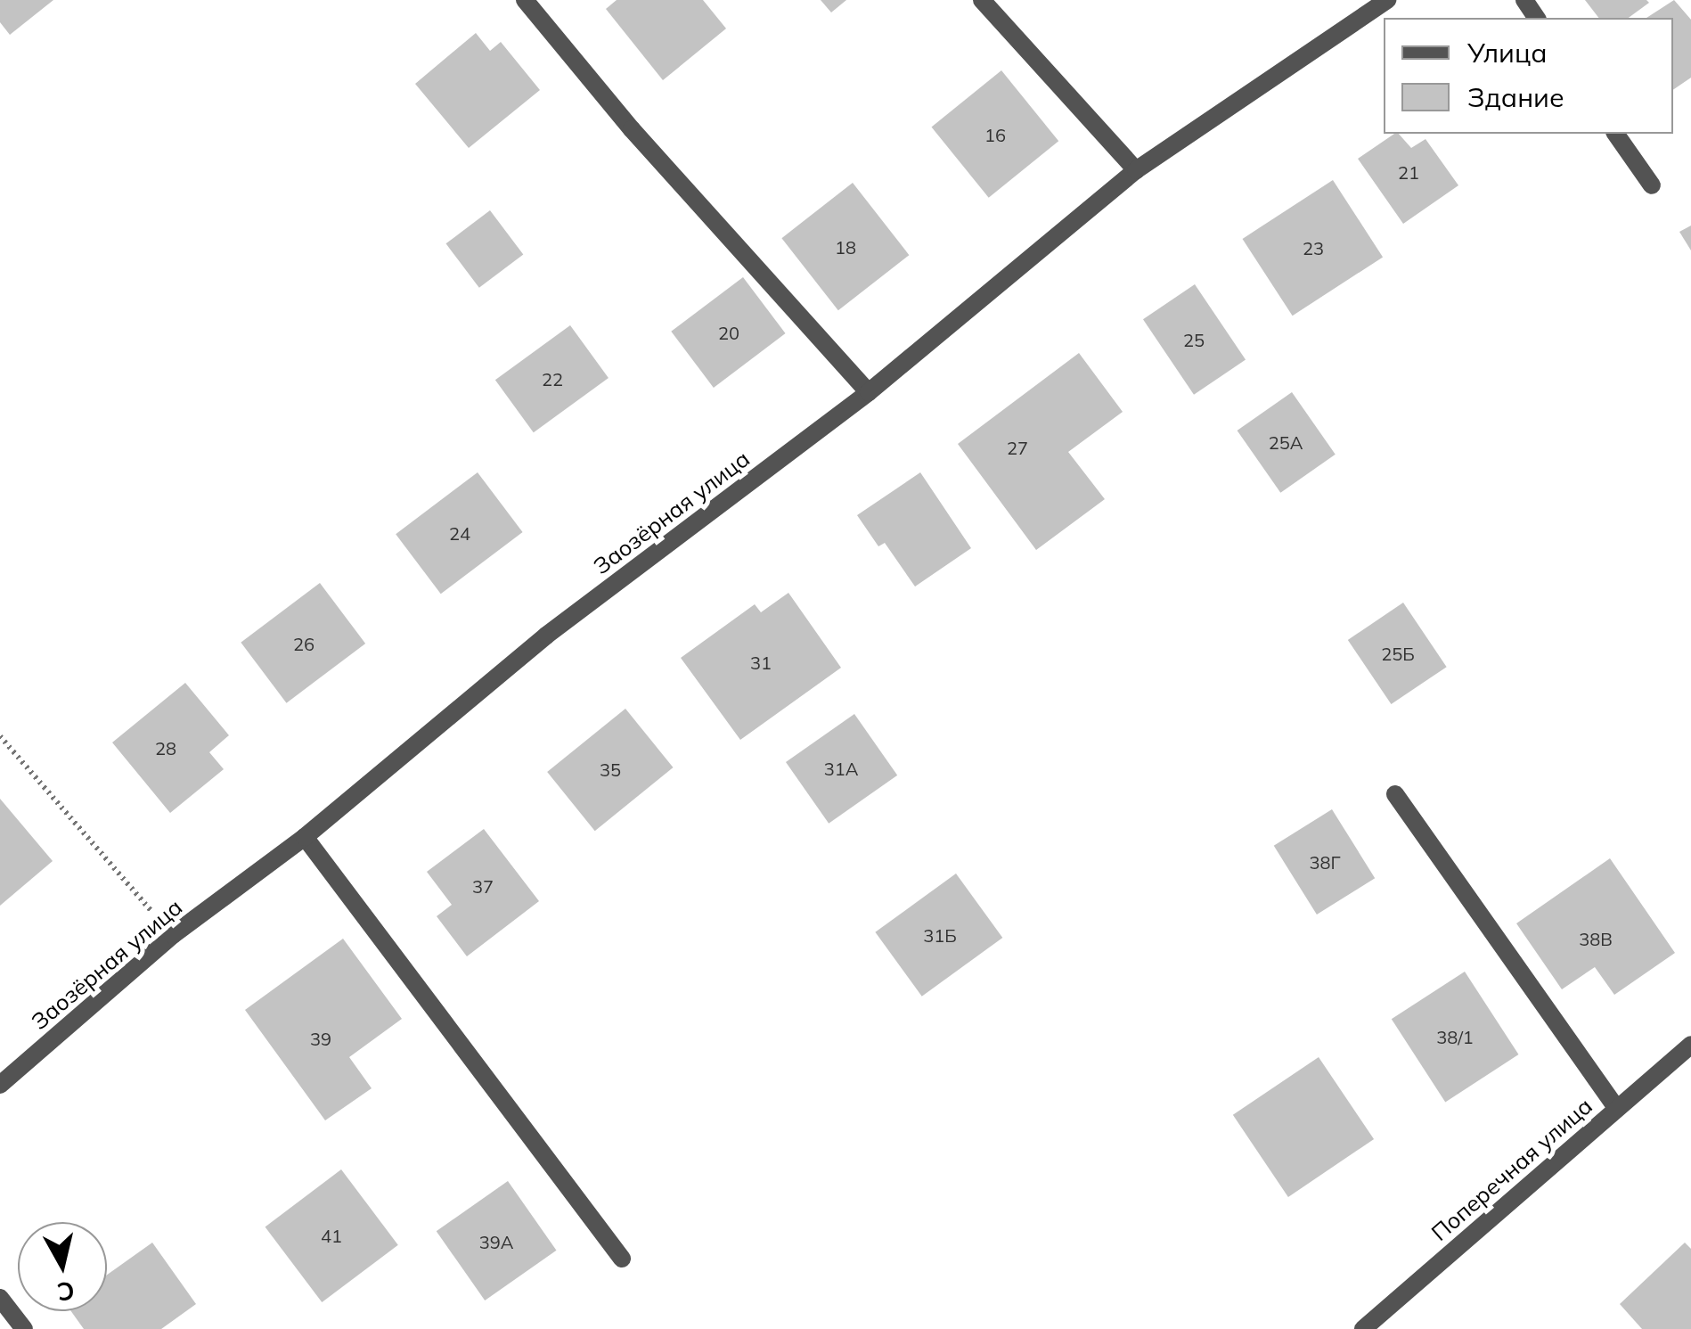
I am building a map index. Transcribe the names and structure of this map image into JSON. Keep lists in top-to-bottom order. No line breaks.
{"streets":{"street":["Заозёрная улица","Поперечная улица"]},"house_numbers":["16","21","18","23","20","25","22","25А","27","24","26","25Б","31","28","31А","35","38Г","37","31Б","38В","38/1","39","41","39А"],"legend":["Улица","Здание"],"north":"bottom"}
